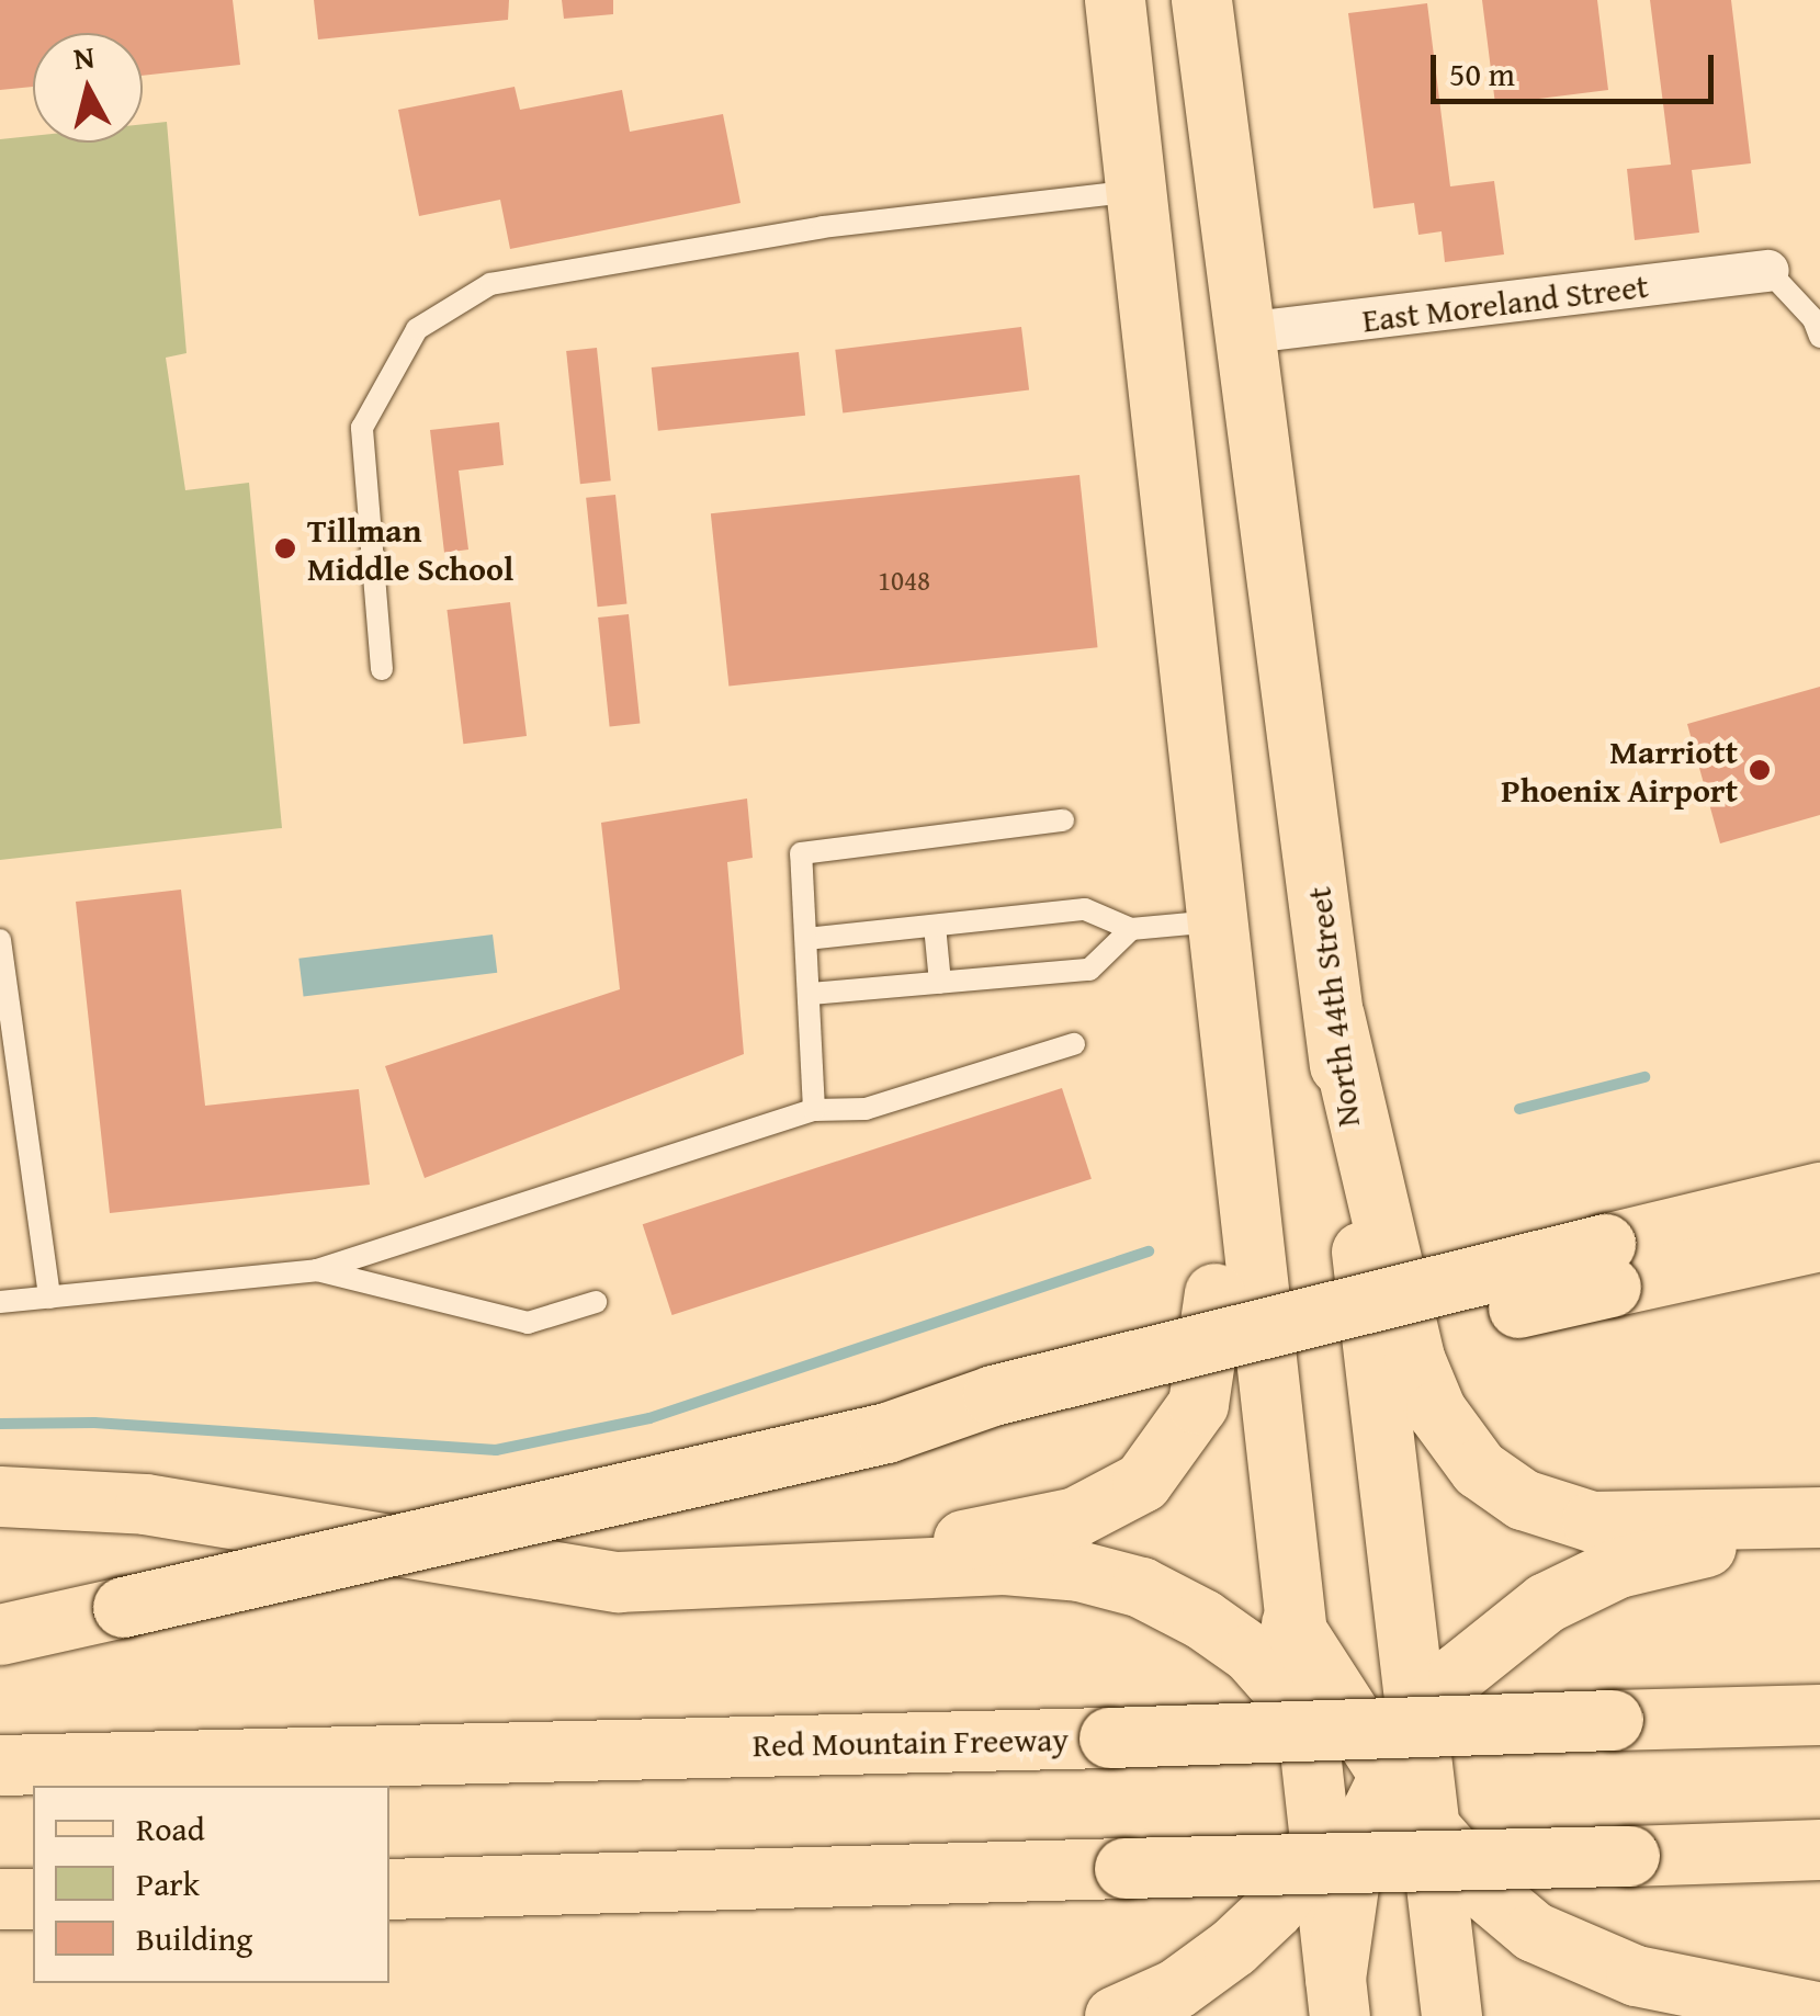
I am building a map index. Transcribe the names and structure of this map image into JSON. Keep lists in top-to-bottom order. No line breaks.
{"streets":{"main road":["North 44th Street","Red Mountain Freeway"],"street":["East Moreland Street"]},"crossings":[["East Moreland Street","North 44th Street"]],"places":["Tillman Middle School","Marriott Phoenix Airport"],"house_numbers":["1048"],"legend":["Road","Park","Building"],"scale_bar":"50 m","north":"top"}
